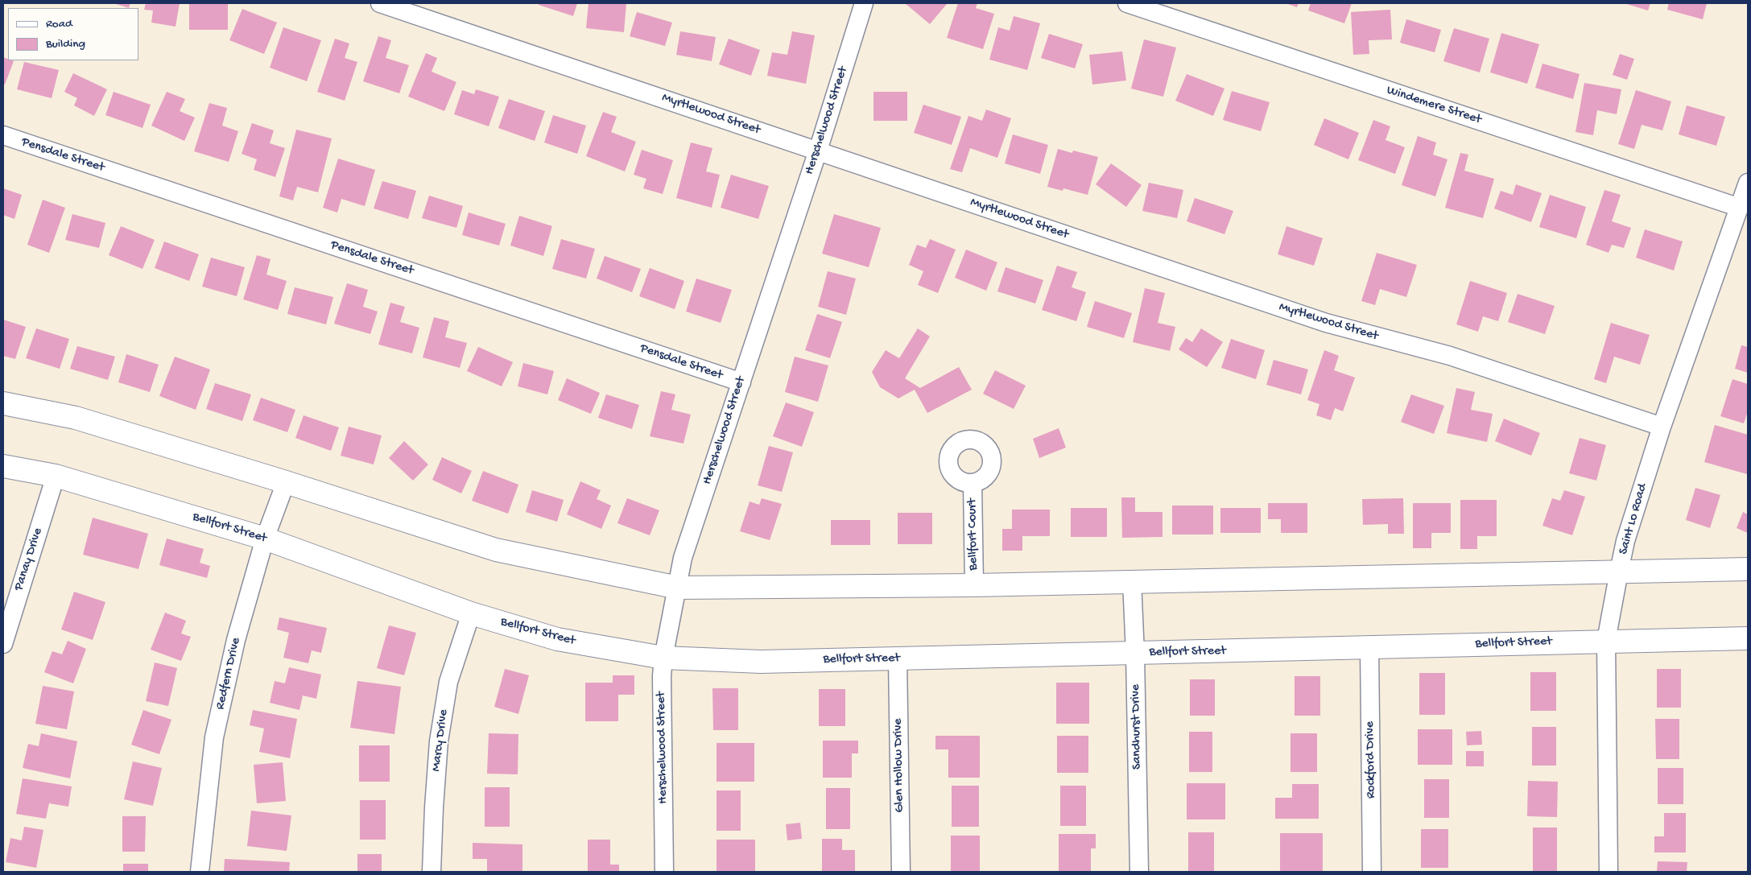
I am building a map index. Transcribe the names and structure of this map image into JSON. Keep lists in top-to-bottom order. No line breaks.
{"streets":{"main road":["Bellfort Street"],"street":["Windemere Street","Myrtlewood Street","Herschelwood Street","Pensdale Street","Saint Lo Road","Bellfort Court","Panay Drive","Redfern Drive","Sandhurst Drive","Marcy Drive","Rockford Drive","Glen Hollow Drive"]},"crossings":[["Windemere Street","Saint Lo Road"],["Myrtlewood Street","Herschelwood Street"],["Myrtlewood Street","Saint Lo Road"],["Herschelwood Street","Pensdale Street"],["Herschelwood Street","Bellfort Street"],["Saint Lo Road","Bellfort Street"],["Bellfort Street","Panay Drive"],["Bellfort Street","Redfern Drive"],["Bellfort Street","Sandhurst Drive"],["Bellfort Street","Marcy Drive"],["Bellfort Street","Rockford Drive"],["Bellfort Street","Glen Hollow Drive"]],"legend":["Road","Building"]}
